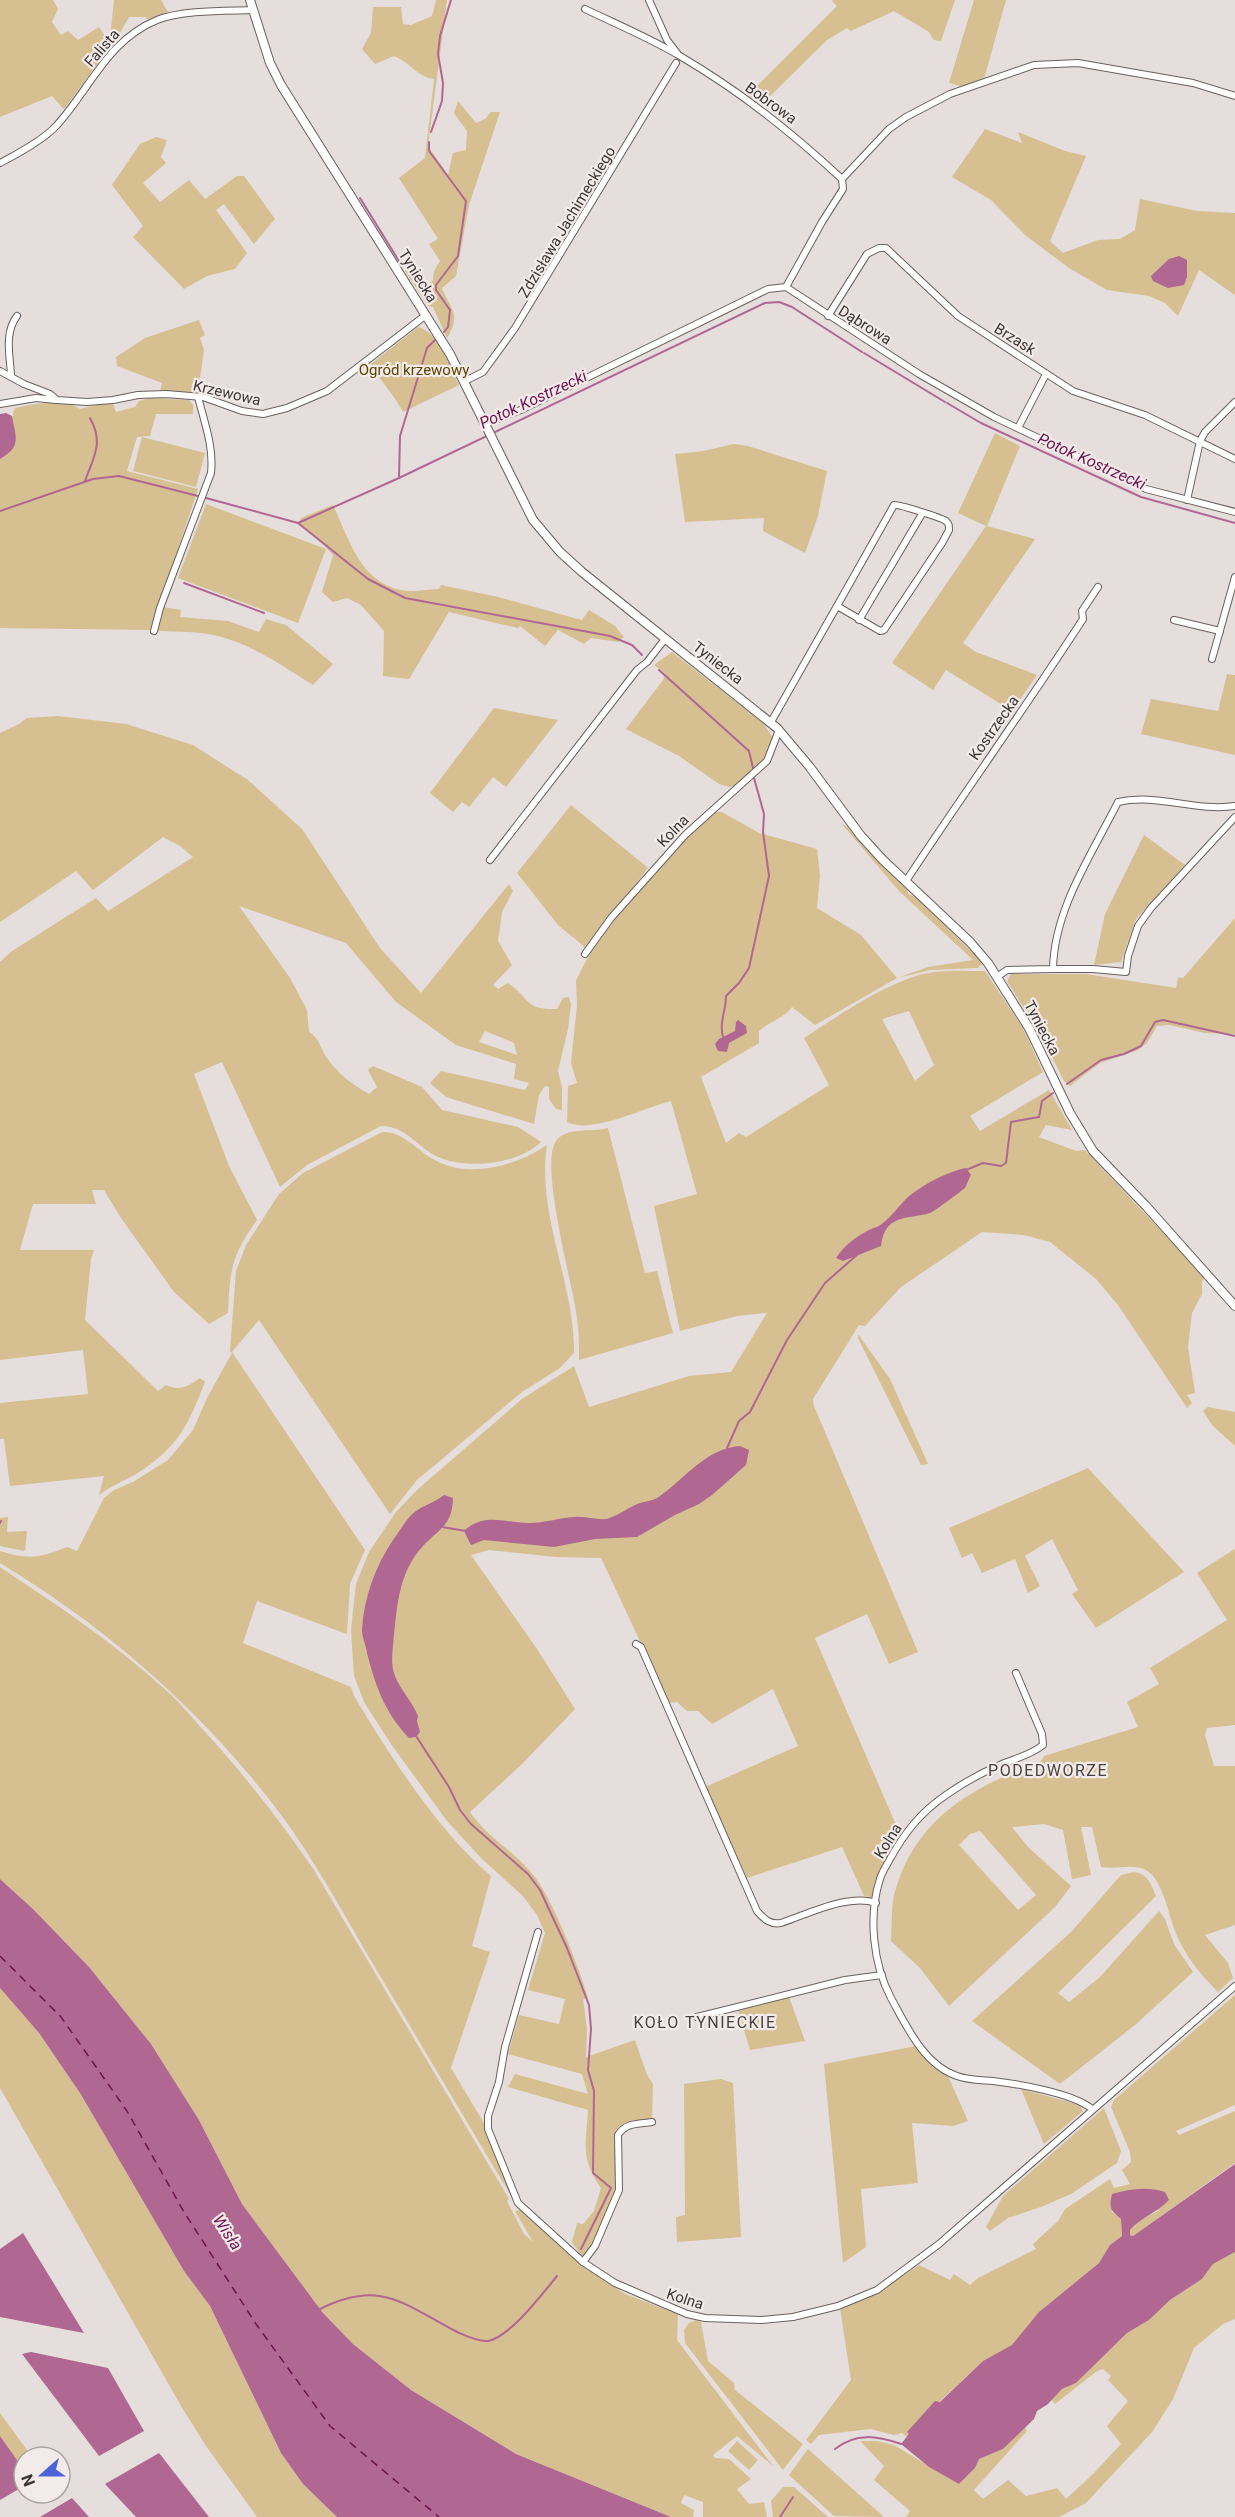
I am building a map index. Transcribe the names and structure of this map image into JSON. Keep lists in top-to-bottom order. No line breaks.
{"streets":{"street":["Falista","Bobrowa","Zdzisława Jachimeckiego","Tyniecka","Dąbrowa","Brzask","Krzewowa","Kostrzecka","Kolna"]},"crossings":[["Falista","Tyniecka"],["Zdzisława Jachimeckiego","Tyniecka"],["Tyniecka","Krzewowa"],["Tyniecka","Kostrzecka"],["Tyniecka","Kolna"],["Dąbrowa","Brzask"]],"districts":["PODEDWORZE","KOŁO TYNIECKIE"],"water":["Potok Kostrzecki","Wisła"],"parks":["Ogród krzewowy"],"north":"left"}
